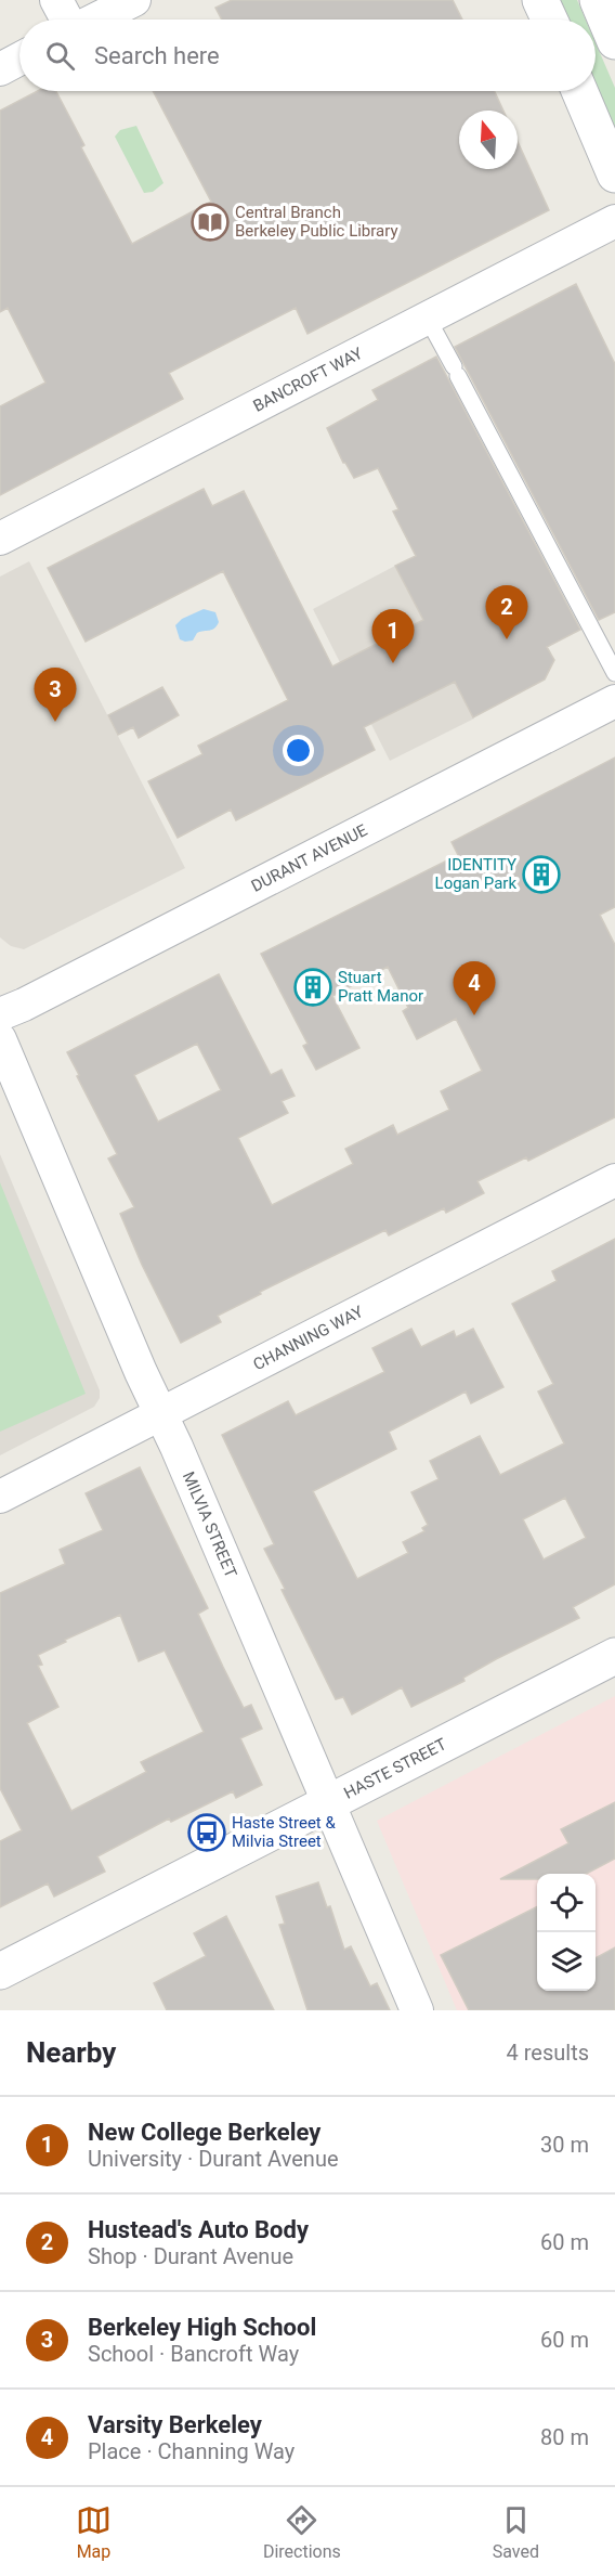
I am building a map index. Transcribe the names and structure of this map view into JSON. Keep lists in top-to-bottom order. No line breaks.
{"streets":{"street":["BANCROFT WAY","DURANT AVENUE","CHANNING WAY","MILVIA STREET","HASTE STREET"]},"crossings":[["CHANNING WAY","MILVIA STREET"],["MILVIA STREET","HASTE STREET"]],"places":{"library":["Central Branch Berkeley Public Library"],"building":["IDENTITY Logan Park","Stuart Pratt Manor"],"bus stop":["Haste Street & Milvia Street"]},"north":"top","page":{"search":"Search here","pins":["2","1","3","4"],"heading":["Nearby","4 results"],"list":[{"mark":"1","name":"New College Berkeley","note":"University · Durant Avenue","value":"30 m"},{"mark":"2","name":"Hustead's Auto Body","note":"Shop · Durant Avenue","value":"60 m"},{"mark":"3","name":"Berkeley High School","note":"School · Bancroft Way","value":"60 m"},{"mark":"4","name":"Varsity Berkeley","note":"Place · Channing Way","value":"80 m"}],"nav":["Map","Directions","Saved"]}}
